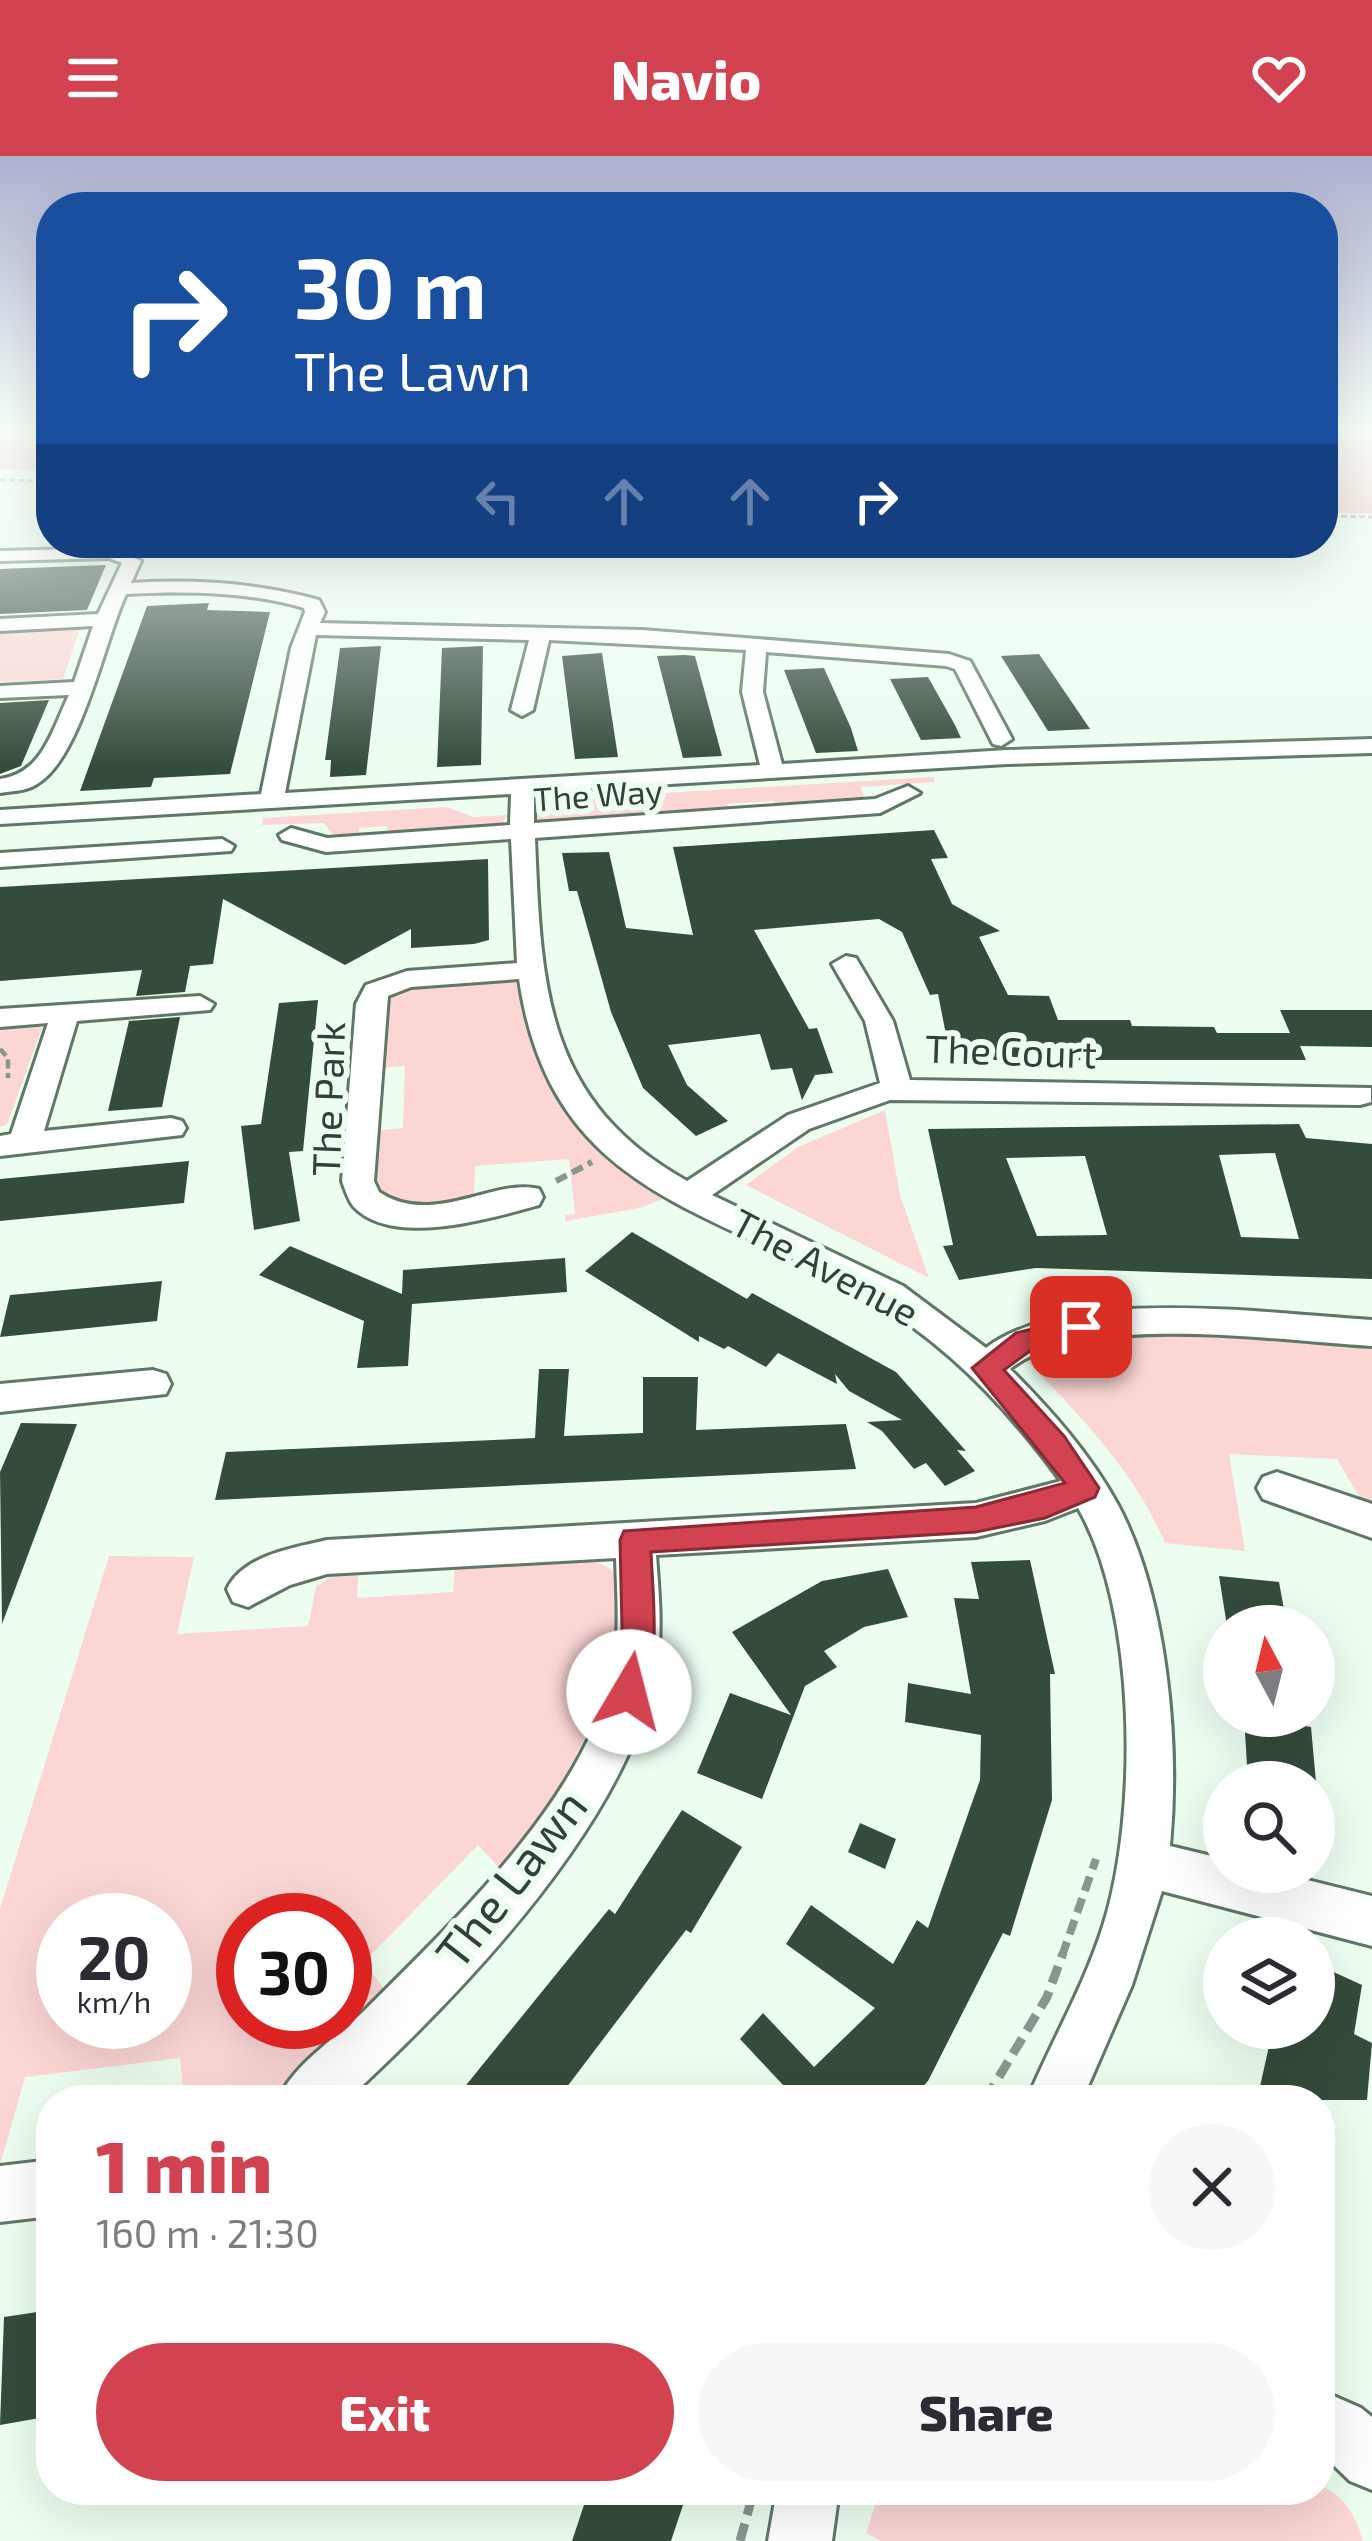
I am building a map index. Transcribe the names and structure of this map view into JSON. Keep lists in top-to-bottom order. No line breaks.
{"streets":{"street":["The Way","The Court","The Park","The Avenue","The Lawn"]},"crossings":[["The Way","The Avenue"],["The Court","The Avenue"],["The Park","The Avenue"]],"north":"top","page":{"header":"Navio","turn":["30 m","The Lawn"],"speed":"20 km/h","limit":"30","heading":["1 min","160 m · 21:30"],"buttons":["Exit","Share"]}}
